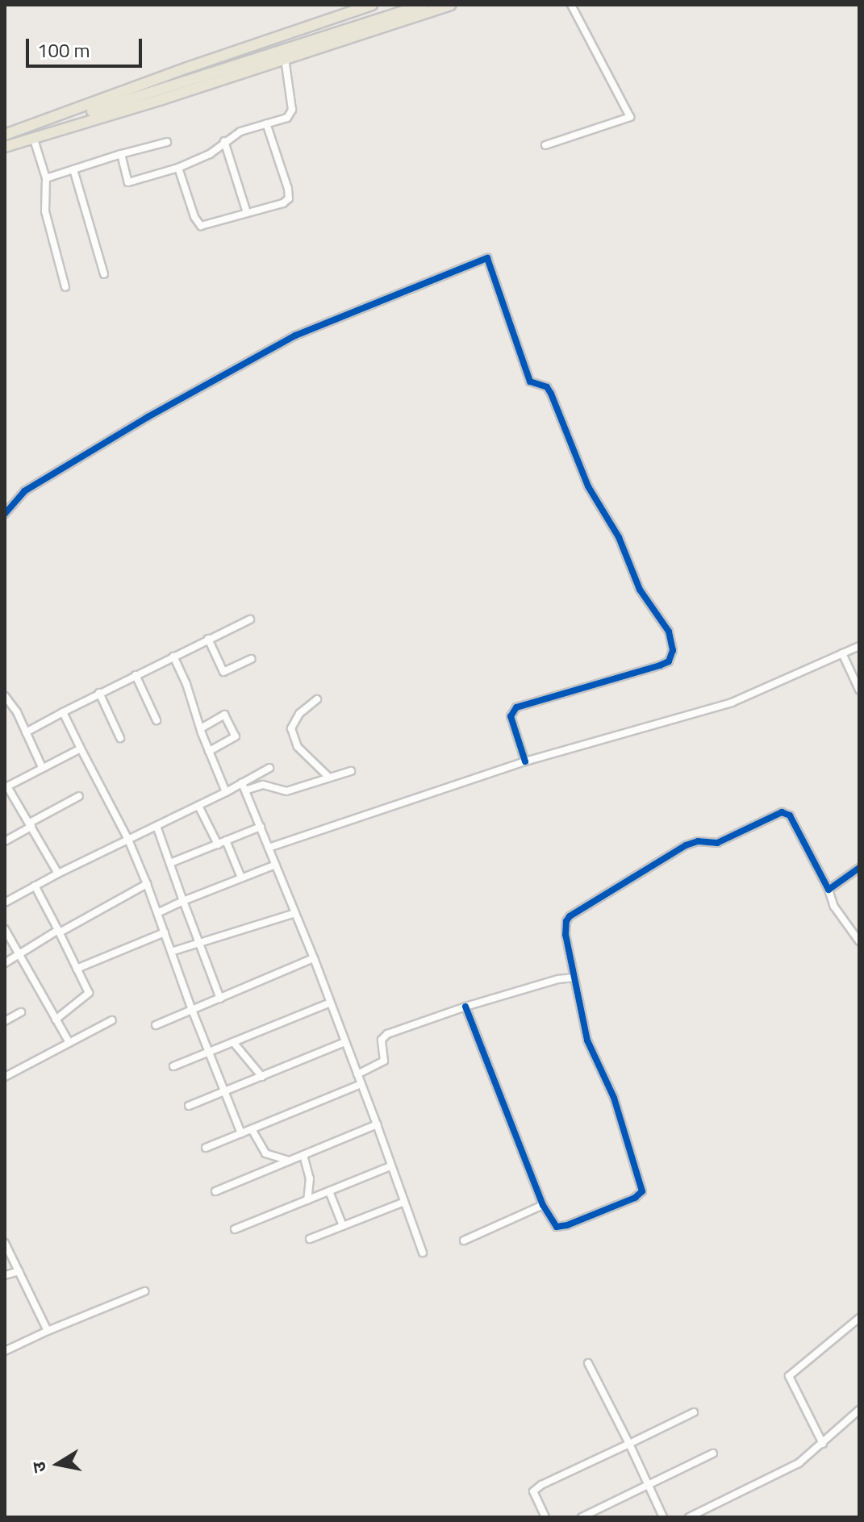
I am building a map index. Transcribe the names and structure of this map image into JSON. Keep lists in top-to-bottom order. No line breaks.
{"scale_bar":"100 m","north":"left"}
